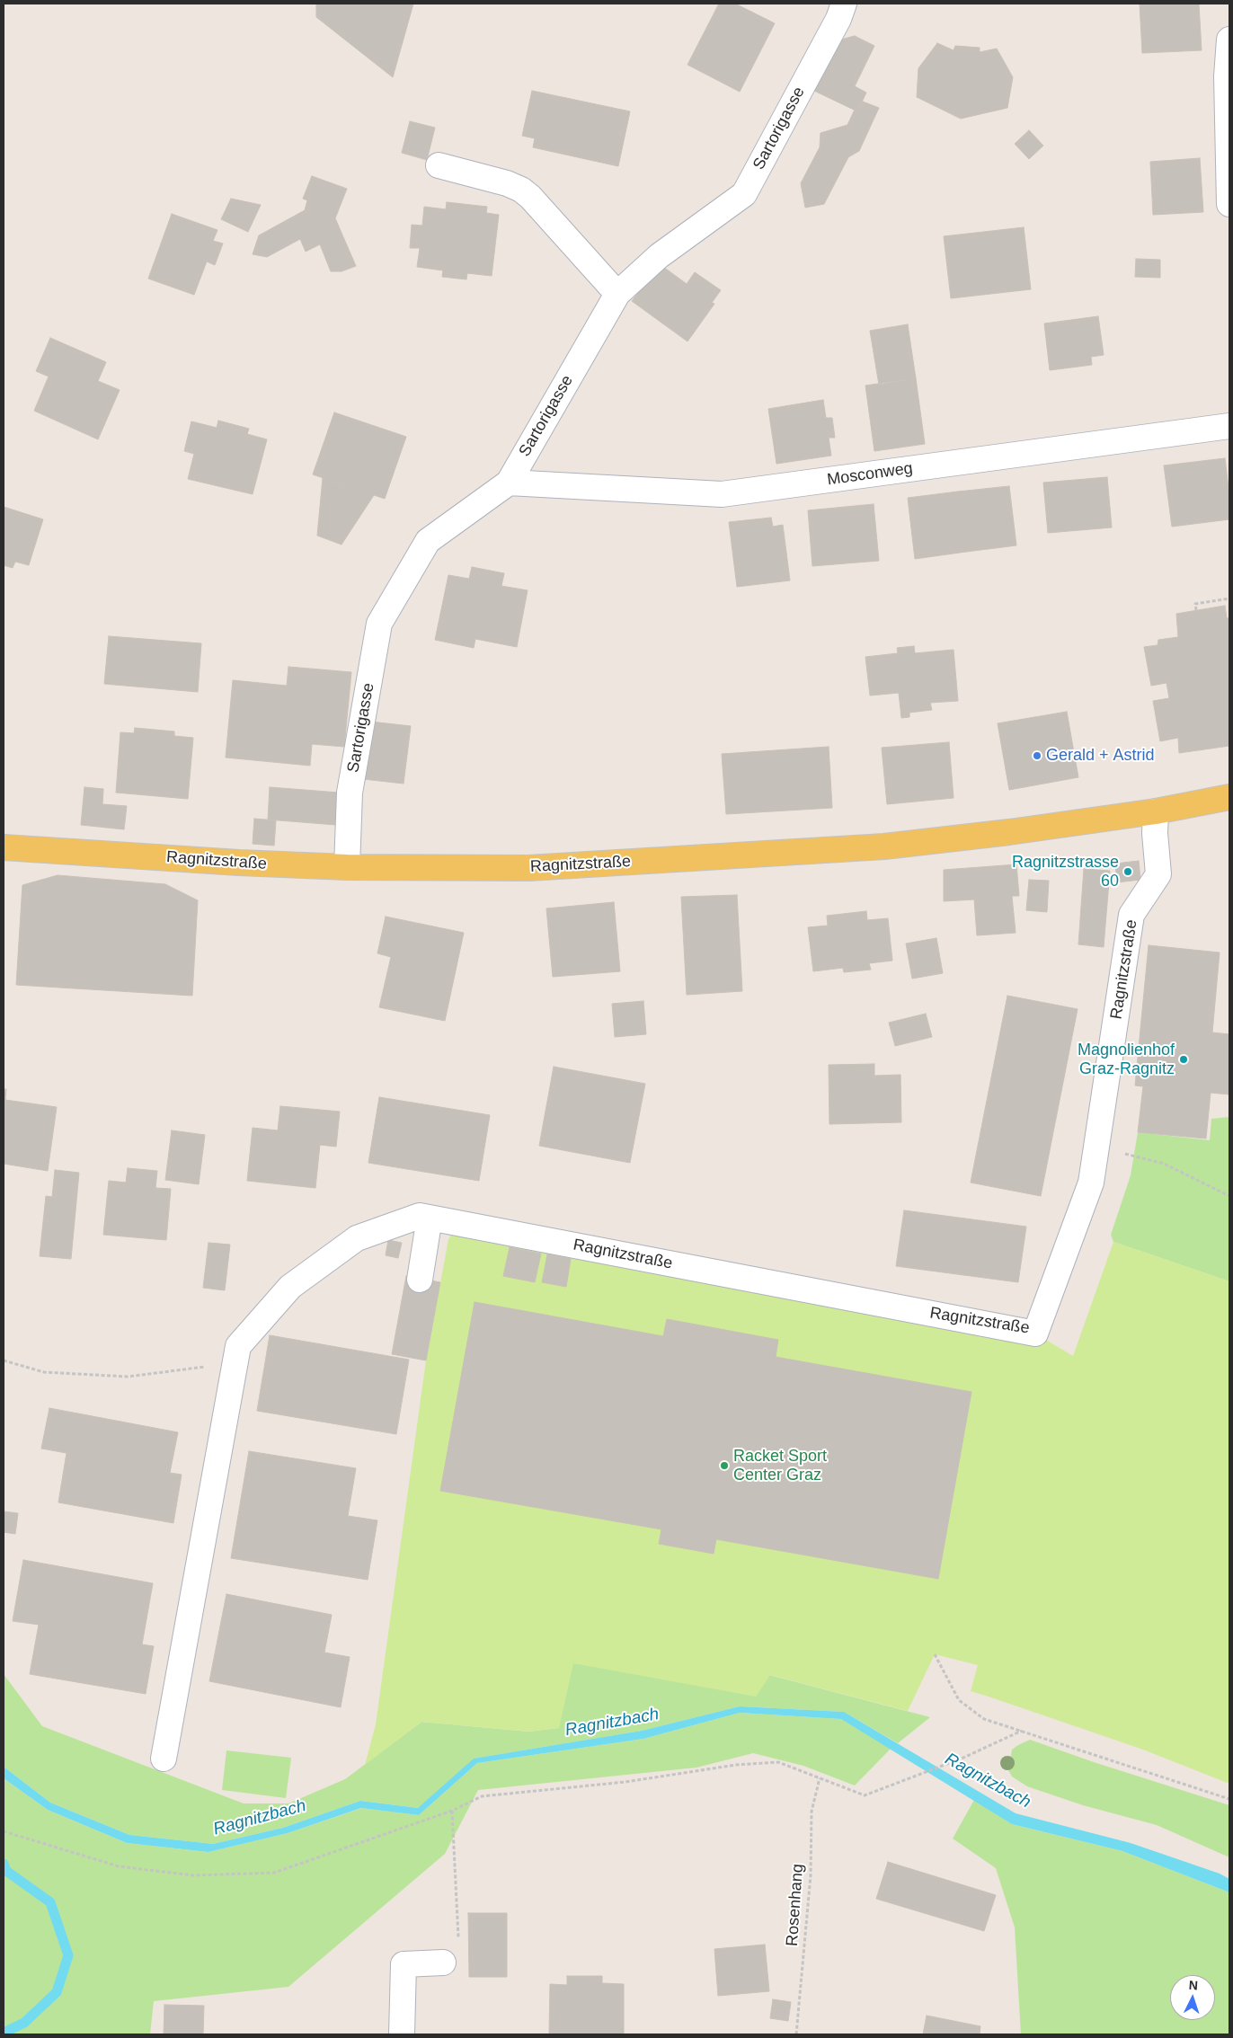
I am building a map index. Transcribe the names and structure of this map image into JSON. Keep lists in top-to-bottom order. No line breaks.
{"streets":{"main road":["Ragnitzstraße"],"street":["Sartorigasse","Mosconweg"],"path":["Rosenhang"]},"crossings":[["Sartorigasse","Mosconweg"],["Sartorigasse","Ragnitzstraße"]],"water":["Ragnitzbach"],"places":["Gerald + Astrid","Ragnitzstrasse 60","Magnolienhof Graz-Ragnitz","Racket Sport Center Graz"],"north":"top"}
